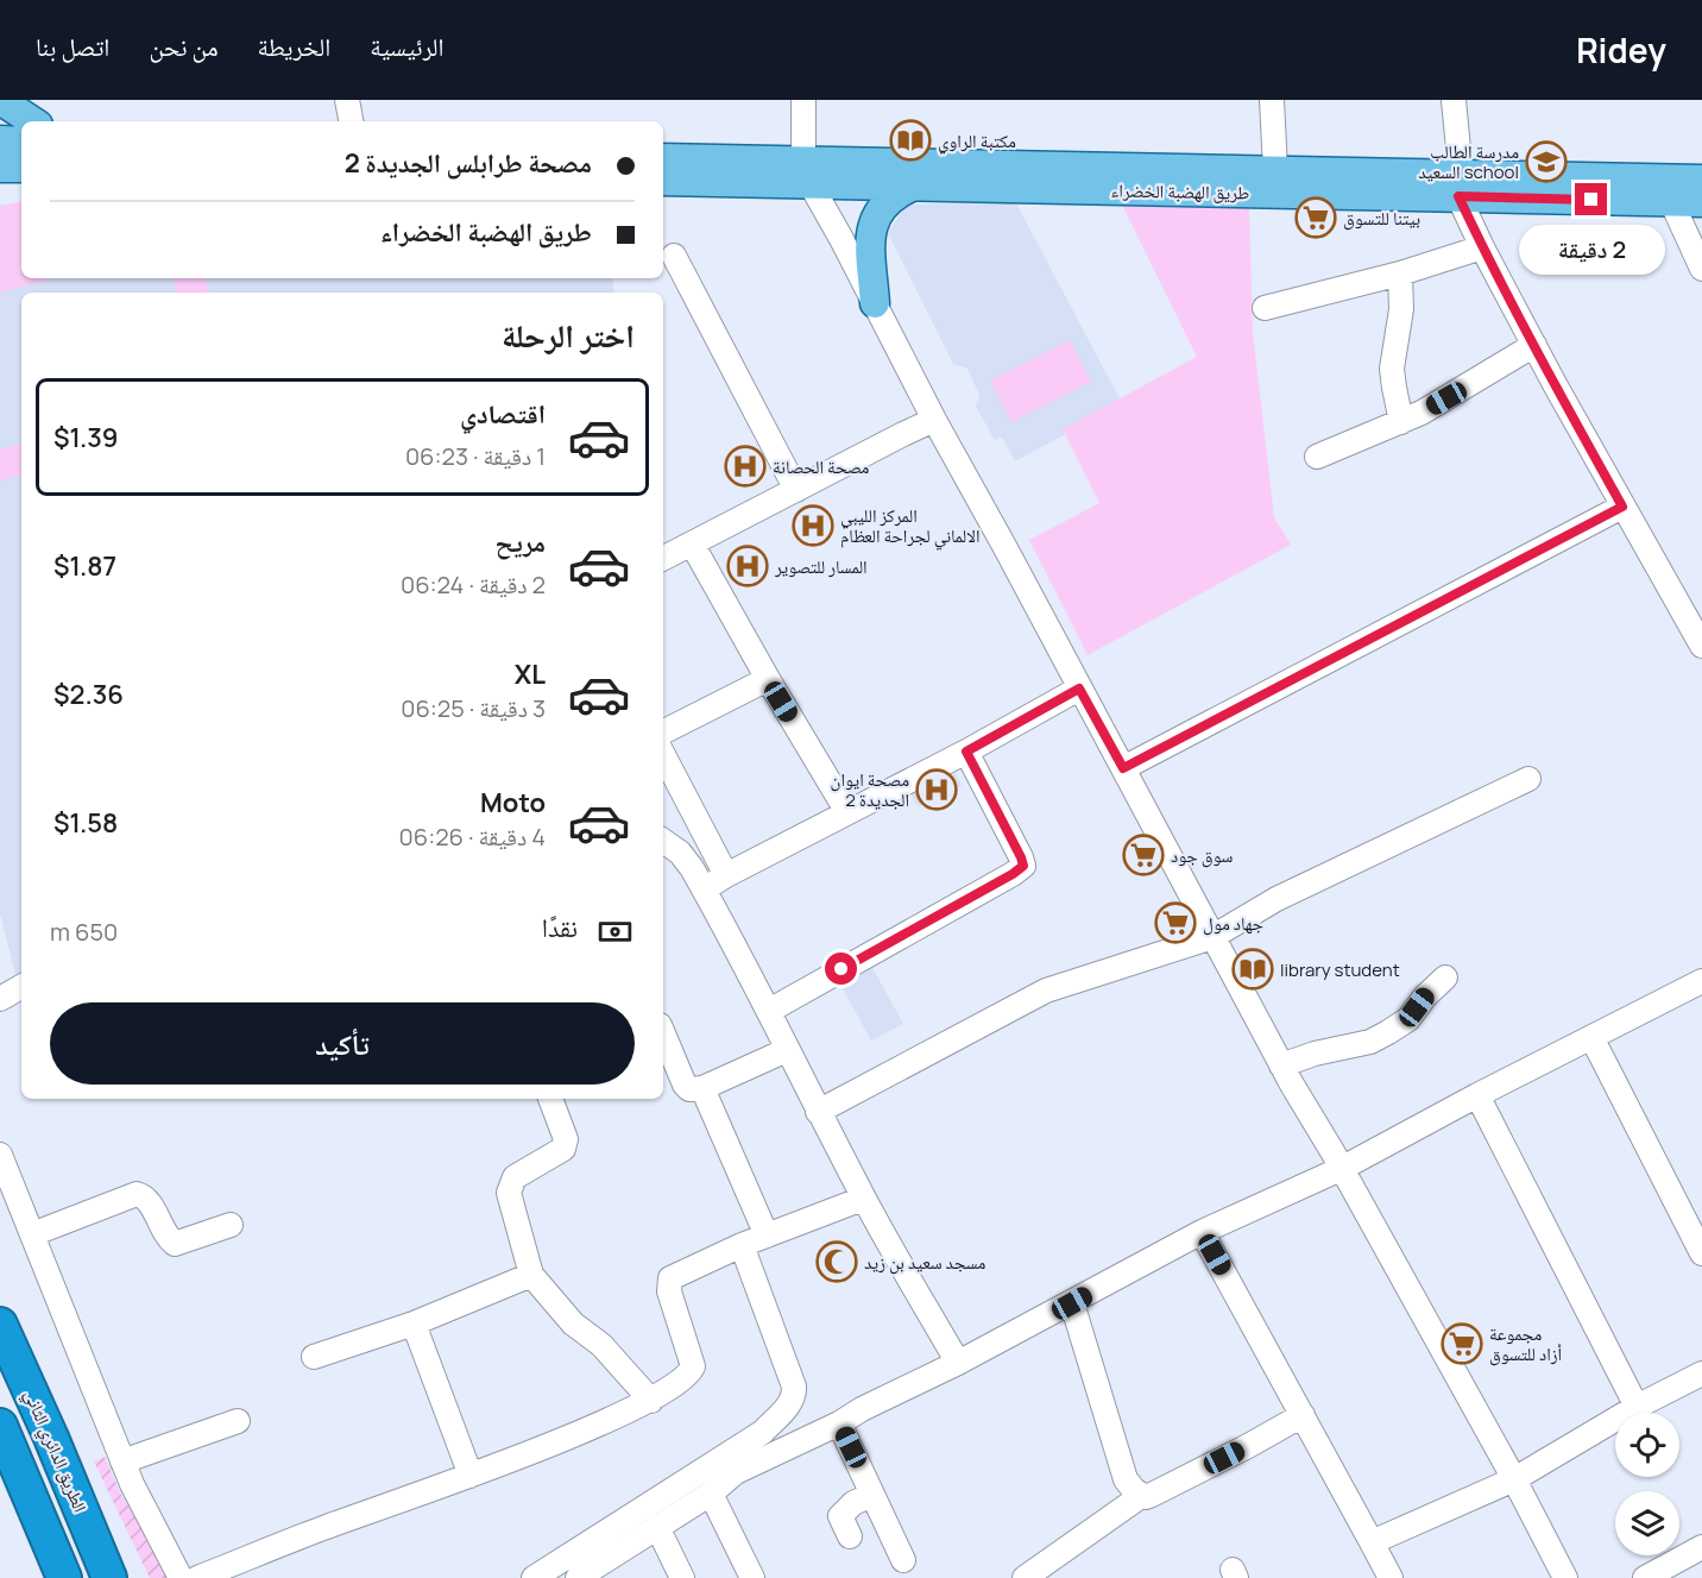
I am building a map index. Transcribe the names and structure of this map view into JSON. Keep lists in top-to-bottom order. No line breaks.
{"streets":{"highway":["الطريق الدائري الثاني"],"main road":["طريق الهضبة الخضراء"]},"places":{"library":["مكتبة الراوي","library student"],"school or university":["مدرسة الطالب السعيد school"],"supermarket":["بيتنا للتسوق","سوق جود","جهاد مول","مجموعة أزاد للتسوق"],"hospital":["مصحة الحصانة","المركز الليبي الالماني لجراحة العظام","المسار للتصوير","مصحة ايوان الجديدة 2"],"mosque":["مسجد سعيد بن زيد"]},"page":{"header":"Ridey","nav":["الرئيسية","الخريطة","من نحن","اتصل بنا"],"banner":["مصحة طرابلس الجديدة 2","طريق الهضبة الخضراء"],"bubble":"2 دقيقة","heading":"اختر الرحلة","list":[{"name":"اقتصادي","note":"1 دقيقة · 06:23","value":"$1.39"},{"name":"مريح","note":"2 دقيقة · 06:24","value":"$1.87"},{"name":"XL","note":"3 دقيقة · 06:25","value":"$2.36"},{"name":"Moto","note":"4 دقيقة · 06:26","value":"$1.58"}],"pay":["نقدًا","650 m"],"buttons":"تأكيد"}}
